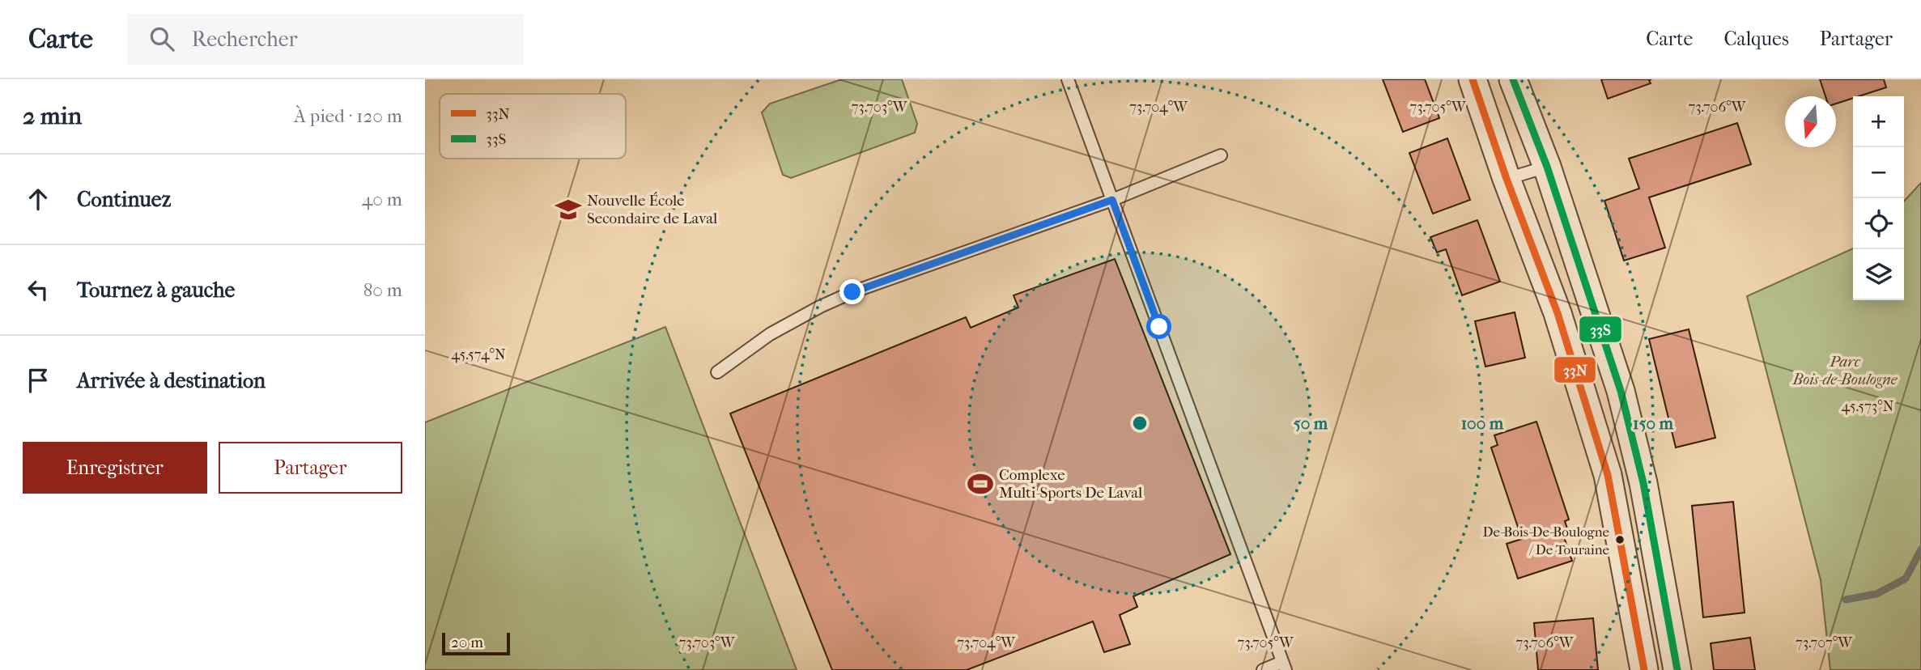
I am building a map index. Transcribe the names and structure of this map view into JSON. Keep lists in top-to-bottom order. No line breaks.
{"parks":["Parc Bois-de-Boulogne"],"places":{"school or university":["Nouvelle École Secondaire de Laval"],"sports":["Complexe Multi-Sports De Laval"],"other":["De-Bois-De-Boulogne / De Touraine"]},"lines":["transit line 33N","transit line 33S"],"legend":["33N","33S"],"scale_bar":"20 m","north":"bottom","page":{"header":"Carte","search":"Rechercher","nav":["Carte","Calques","Partager"],"heading":["2 min","À pied · 120 m"],"map_buttons":["+","−"],"list":[["Continuez","40 m"],["Tournez à gauche","80 m"],"Arrivée à destination"],"buttons":["Enregistrer","Partager"],"scale":"20 m"},"coordinates":["73.703°W","73.704°W","73.705°W","73.706°W","45.574°N","45.573°N","73.707°W"],"rings":["50 m","100 m","150 m"]}
